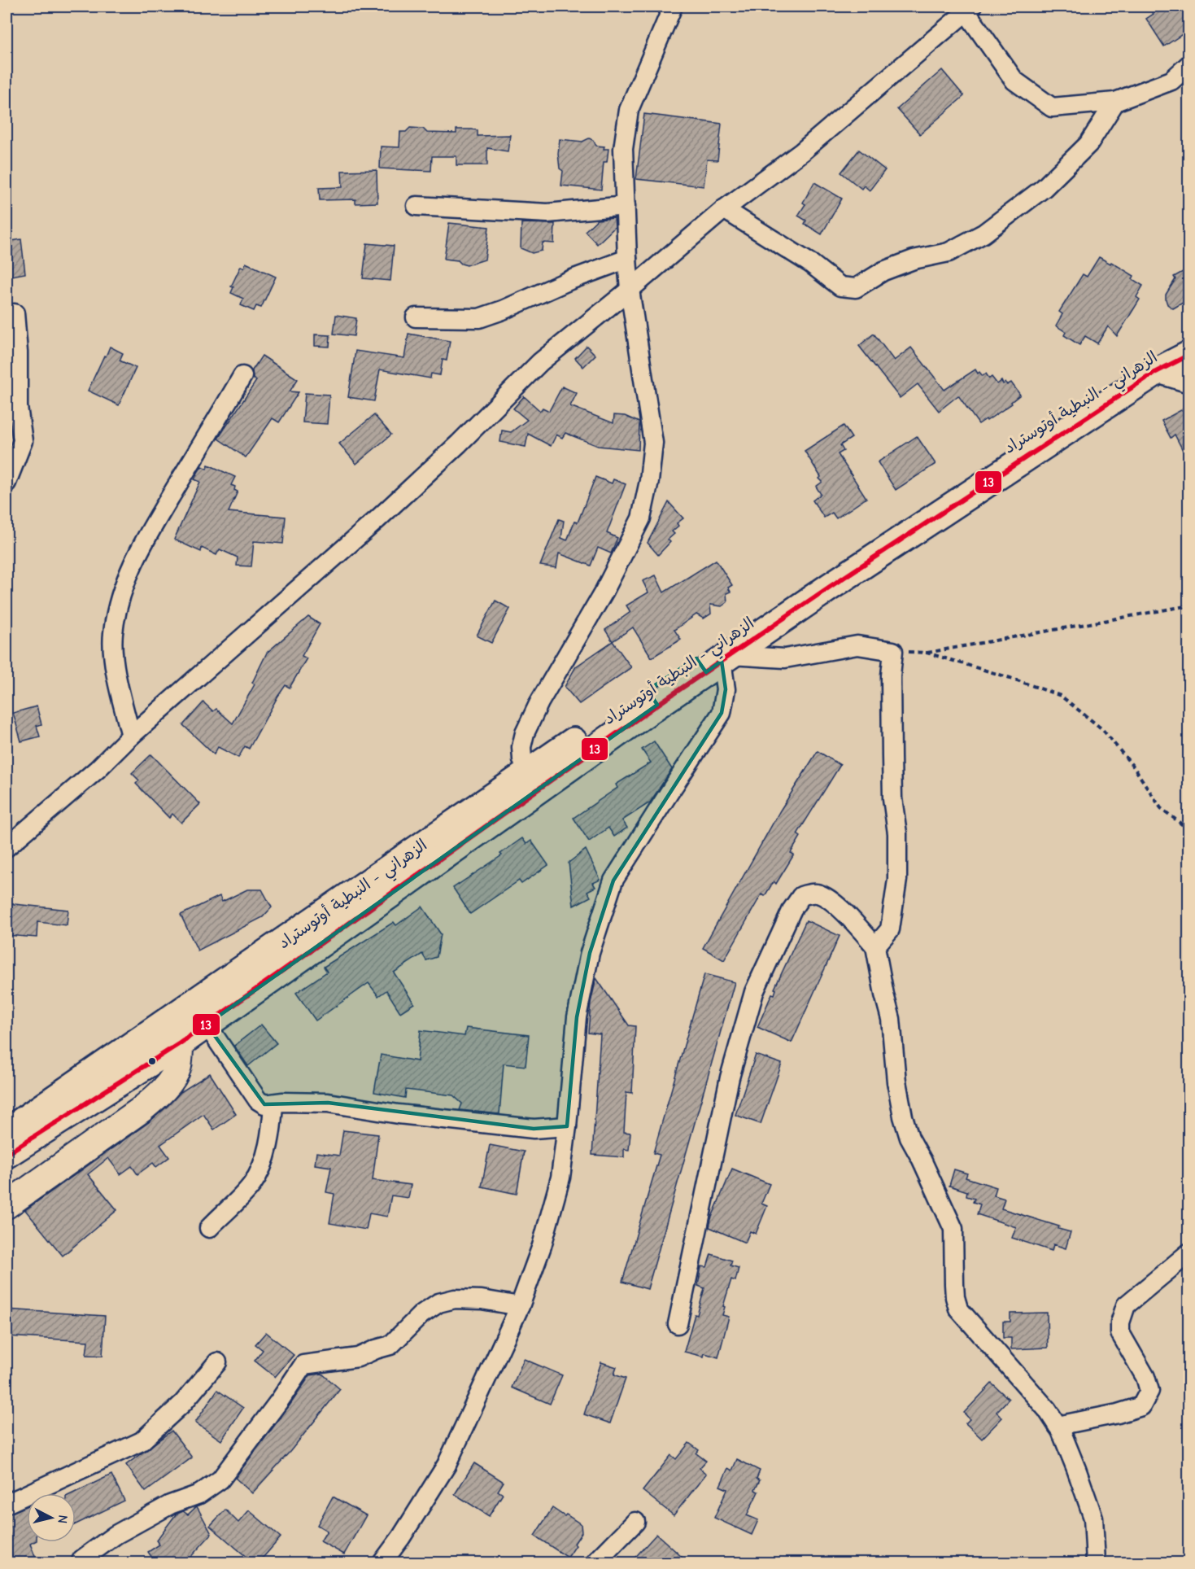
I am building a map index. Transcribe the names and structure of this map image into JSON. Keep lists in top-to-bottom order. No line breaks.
{"streets":{"highway":["الزهراني - النبطية أوتوستراد"]},"lines":["transit line 13"],"north":"right"}
